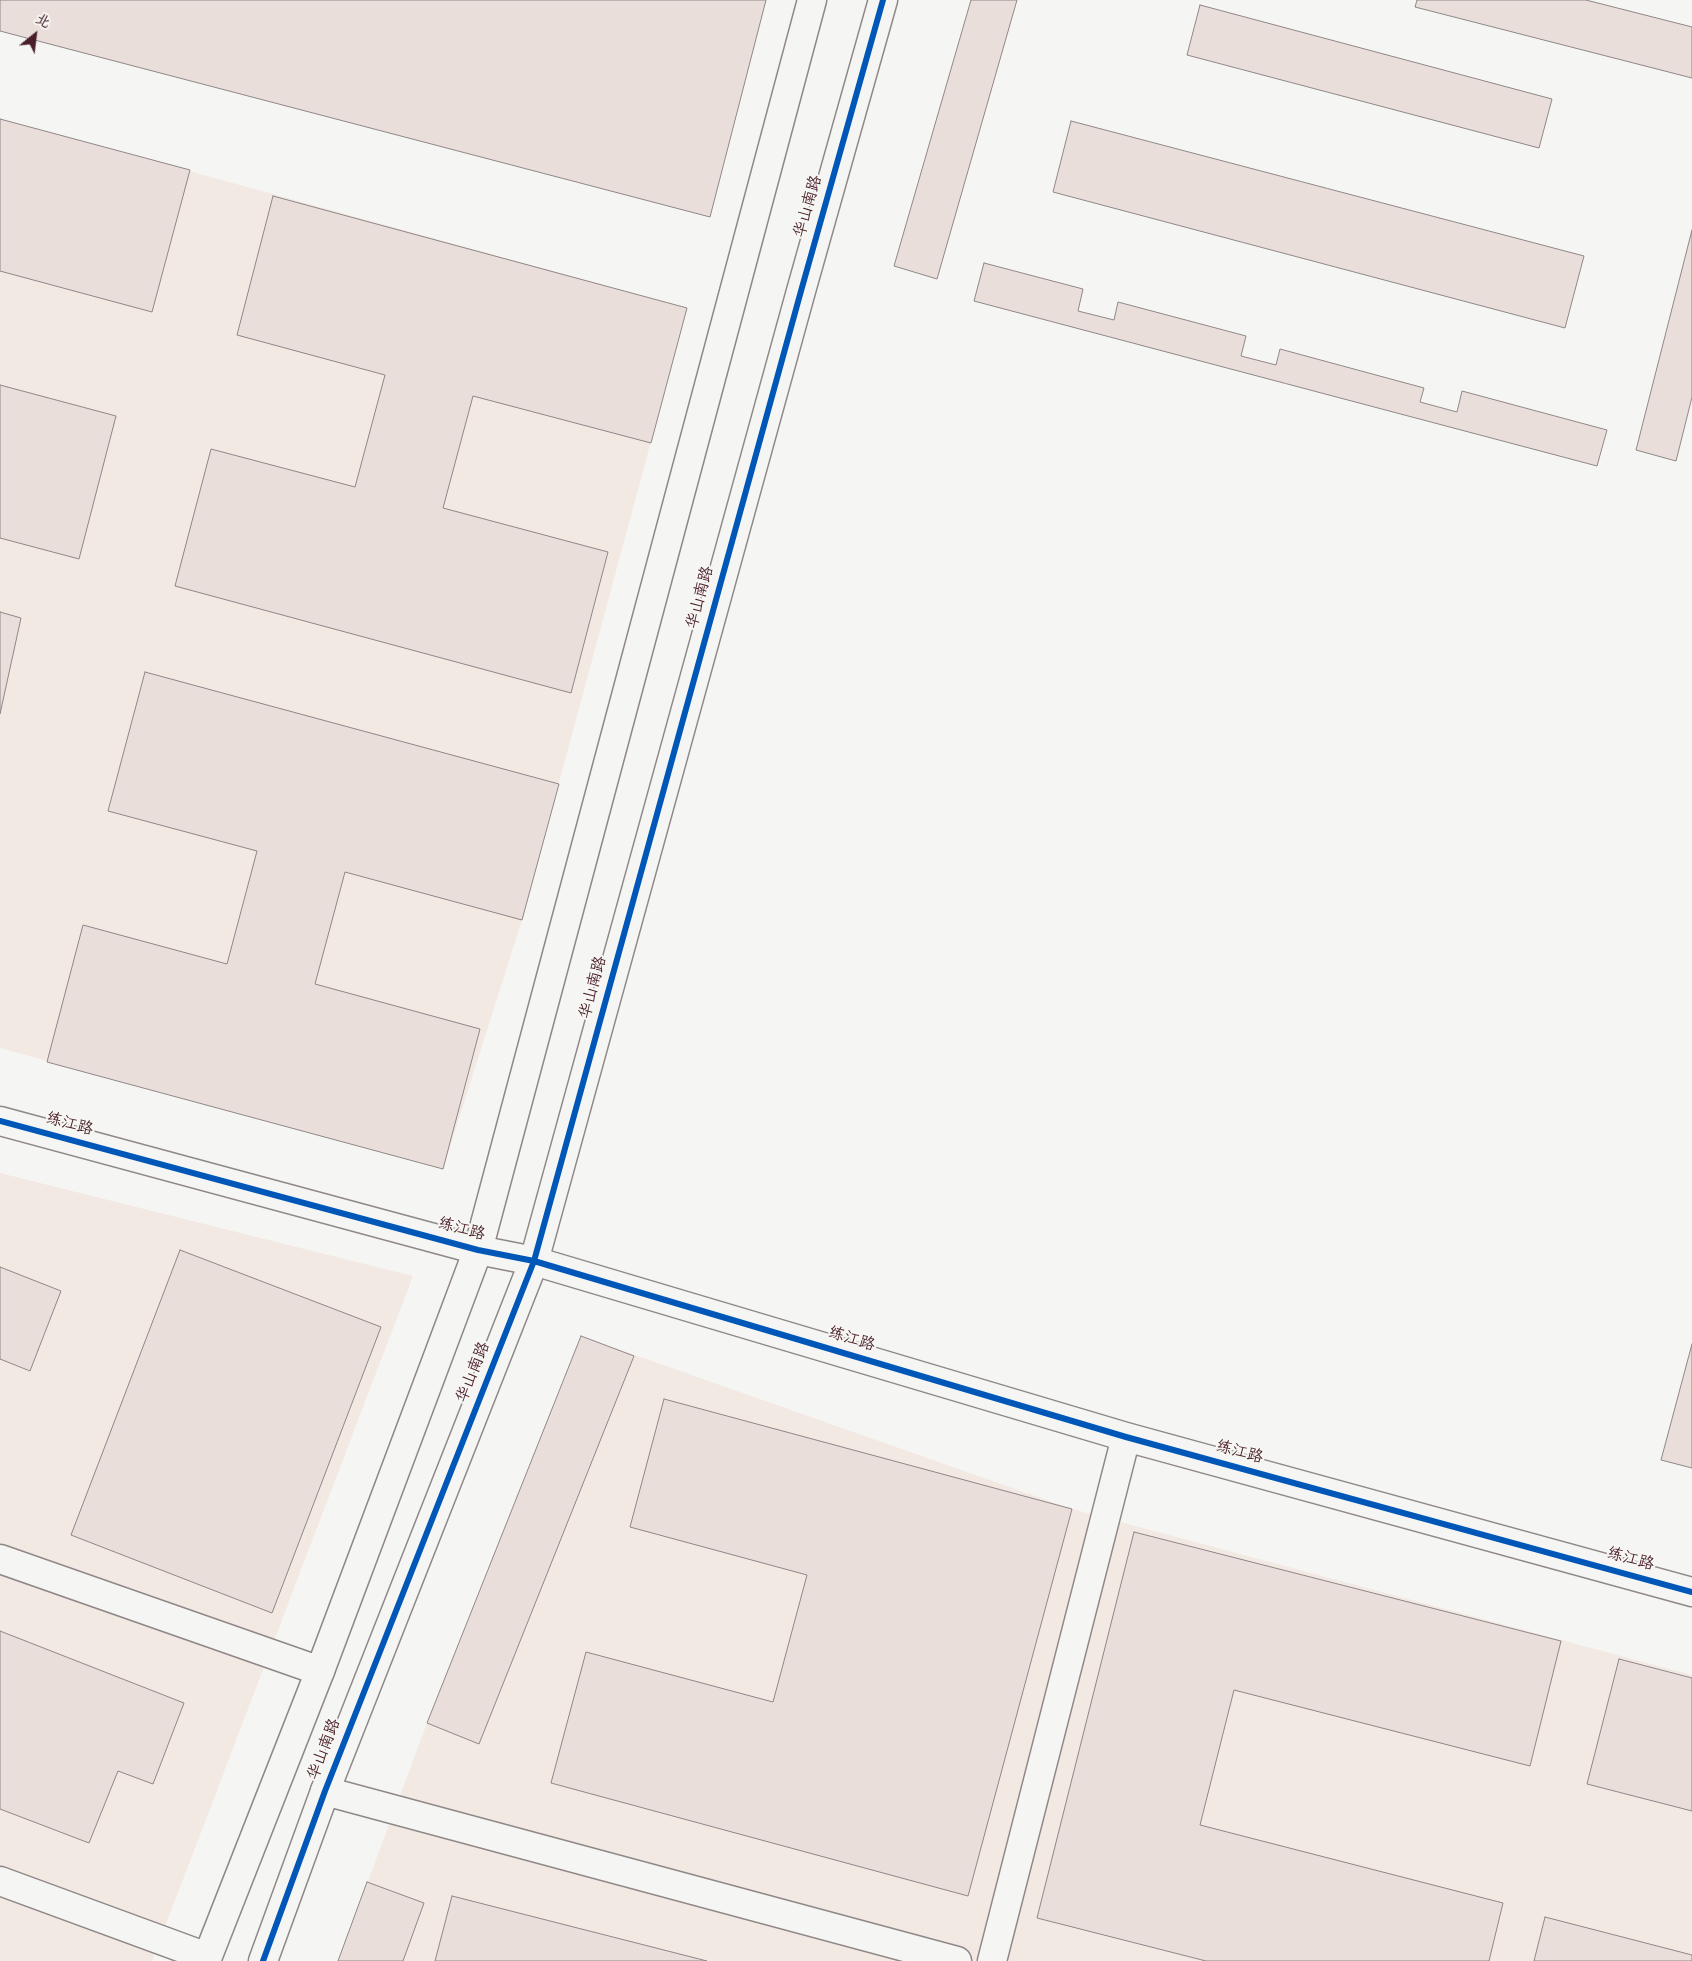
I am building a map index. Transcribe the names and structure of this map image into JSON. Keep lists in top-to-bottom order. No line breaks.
{"streets":{"street":["华山南路","练江路"]},"crossings":[["华山南路","练江路"]],"north":"top right"}
